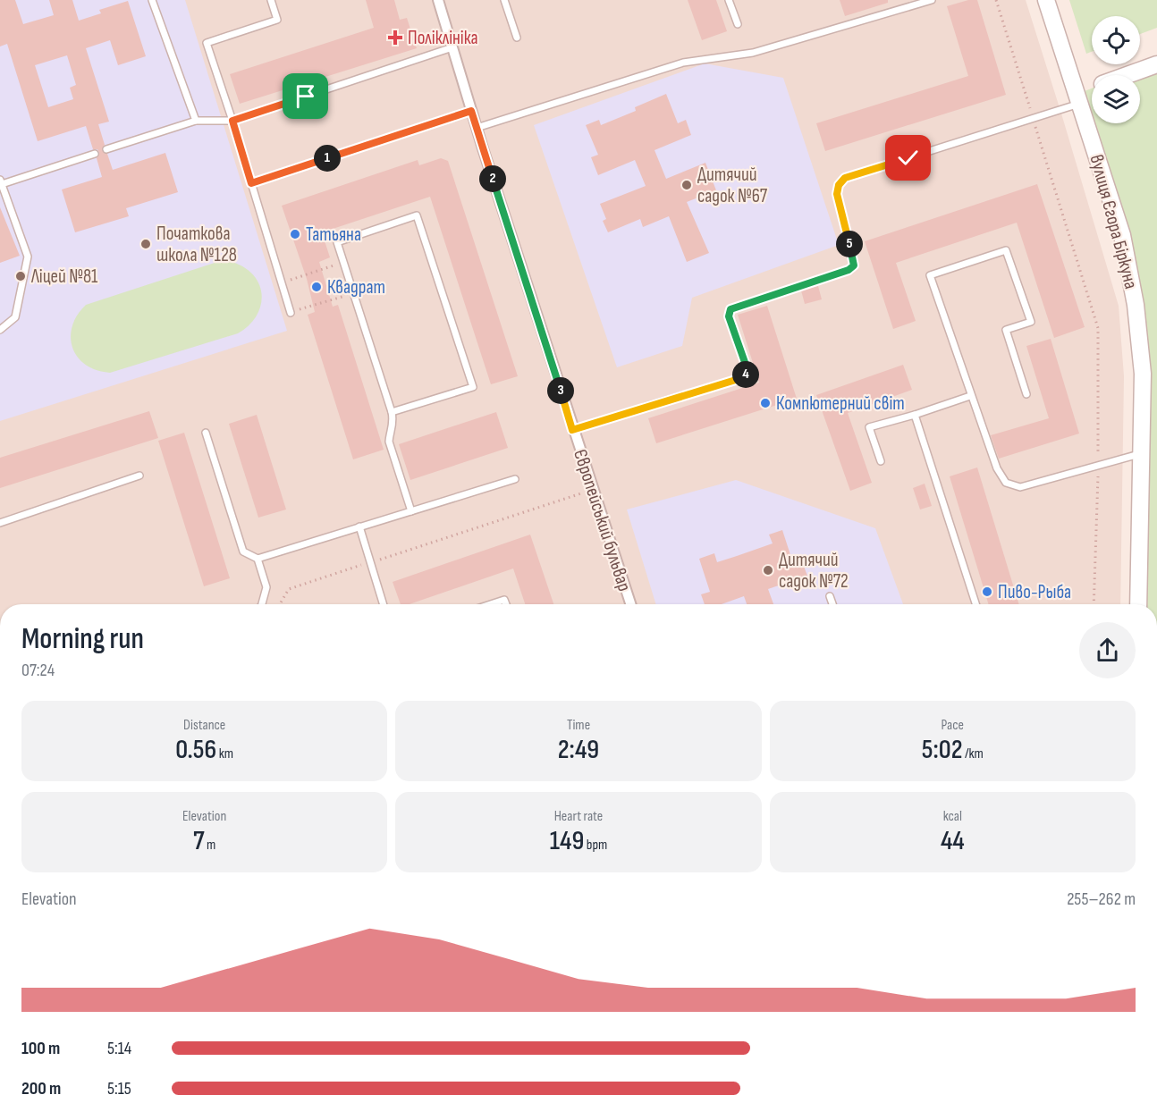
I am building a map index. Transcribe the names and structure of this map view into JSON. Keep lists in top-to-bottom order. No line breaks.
{"streets":{"street":["вулиця Єгора Біркуна","Європейський бульвар"]},"places":{"health":["Поліклініка"],"other":["Дитячий садок №67","Татьяна","Початкова школа №128","Ліцей №81","Квадрат","Компютерний світ","Дитячий садок №72","Пиво-Рыба"]},"page":{"pins":["1","2","5","4","3"],"heading":["Morning run","07:24"],"stats":[["Distance","0.56 km"],["Time","2:49"],["Pace","5:02 /km"],["Elevation","7 m"],["Heart rate","149 bpm"],["kcal","44"]],"chart":["Elevation","255–262 m"],"list":[{"name":"100 m","note":"5:14"},{"name":"200 m","note":"5:15"}]}}
